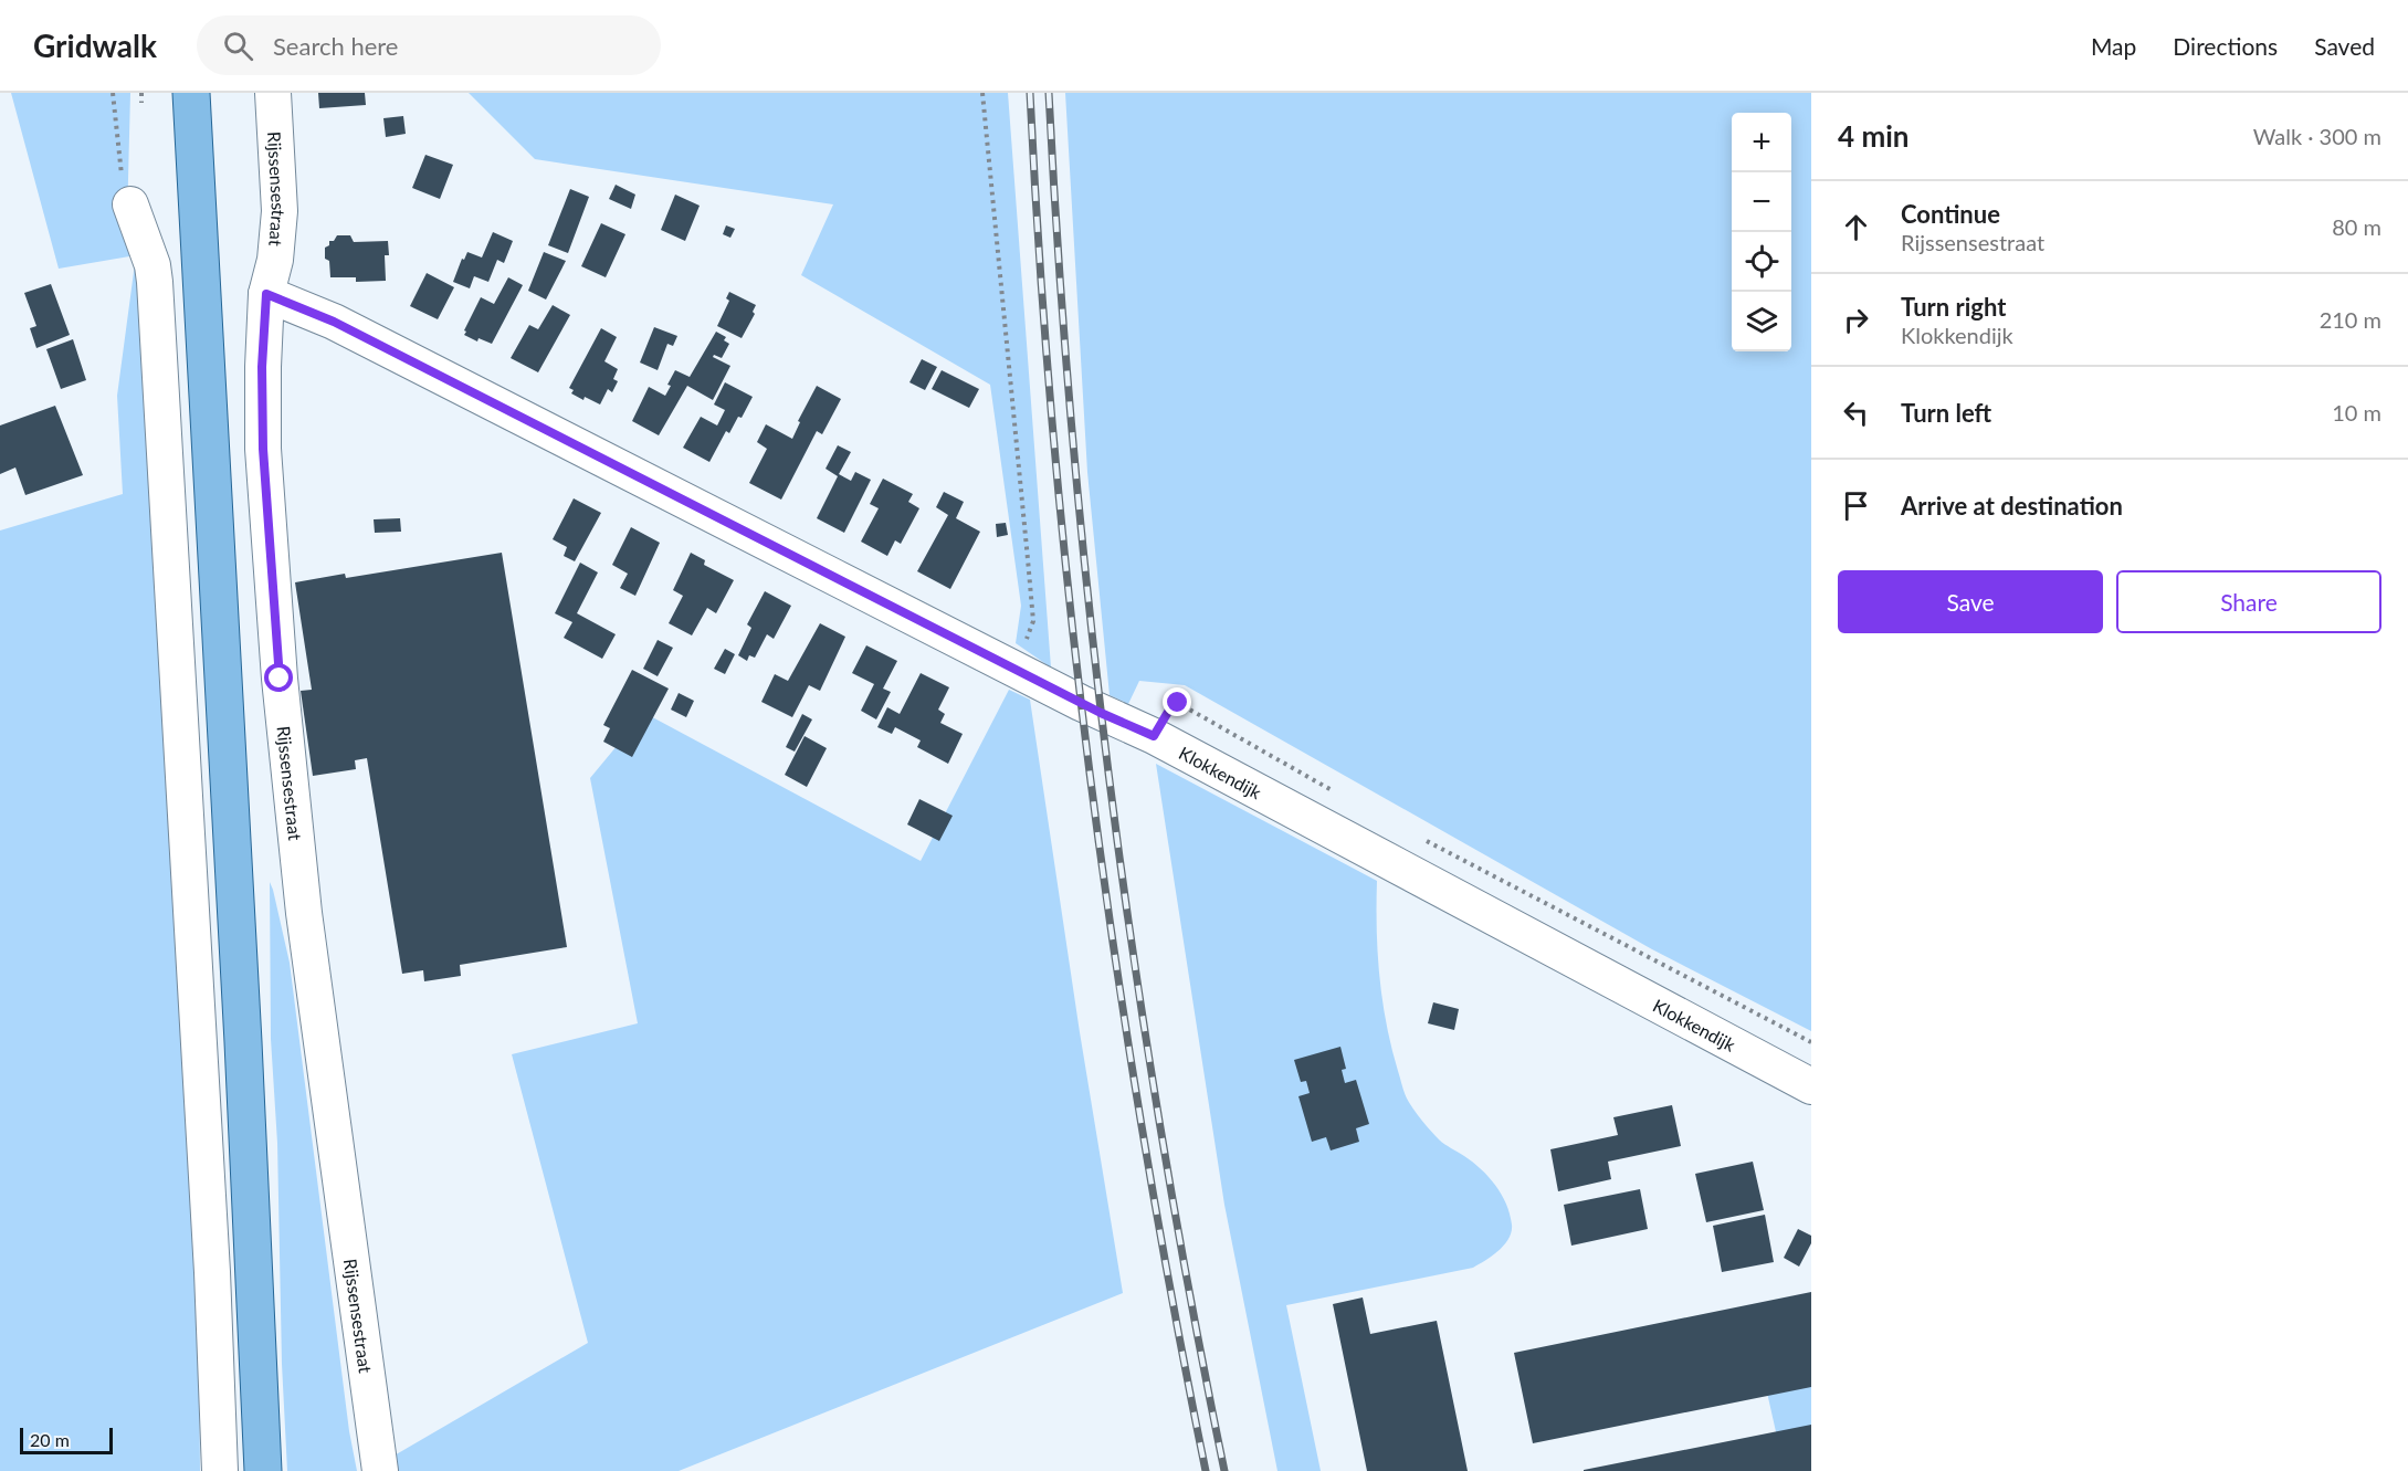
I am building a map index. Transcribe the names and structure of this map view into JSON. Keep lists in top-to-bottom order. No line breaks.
{"streets":{"street":["Rijssensestraat","Klokkendijk"]},"crossings":[["Rijssensestraat","Klokkendijk"]],"scale_bar":"20 m","page":{"header":"Gridwalk","search":"Search here","nav":["Map","Directions","Saved"],"heading":["4 min","Walk · 300 m"],"map_buttons":["+","−"],"list":[["Continue","Rijssensestraat","80 m"],["Turn right","Klokkendijk","210 m"],["Turn left","10 m"],"Arrive at destination"],"buttons":["Save","Share"],"scale":"20 m"}}
